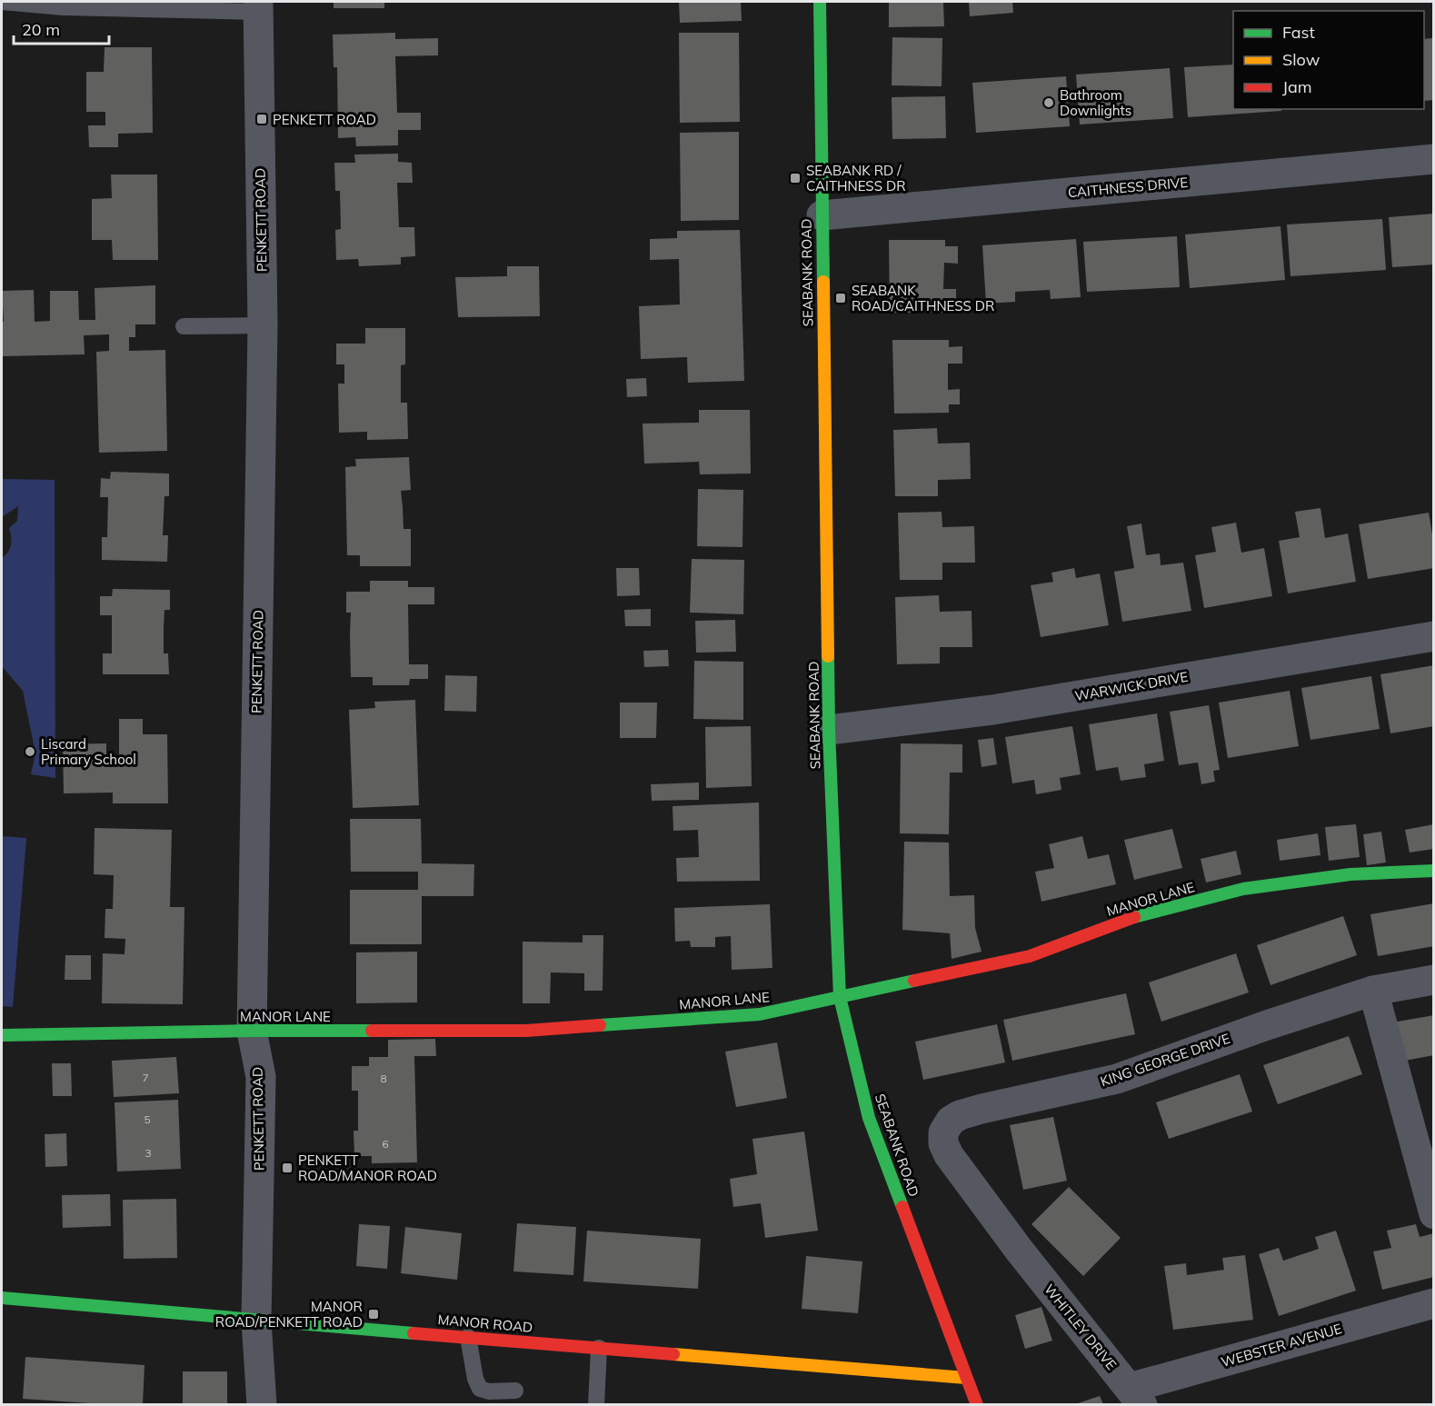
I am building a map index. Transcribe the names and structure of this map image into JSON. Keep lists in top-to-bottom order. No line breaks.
{"streets":{"main road":["SEABANK ROAD","MANOR LANE","MANOR ROAD"],"street":["CAITHNESS DRIVE","PENKETT ROAD","WARWICK DRIVE","KING GEORGE DRIVE","WHITLEY DRIVE","WEBSTER AVENUE"]},"crossings":[["CAITHNESS DRIVE","SEABANK ROAD"],["PENKETT ROAD","MANOR LANE"],["PENKETT ROAD","MANOR ROAD"],["SEABANK ROAD","WARWICK DRIVE"],["SEABANK ROAD","MANOR LANE"],["SEABANK ROAD","MANOR ROAD"],["KING GEORGE DRIVE","WHITLEY DRIVE"],["WHITLEY DRIVE","WEBSTER AVENUE"]],"places":{"other":["Bathroom Downlights","Liscard Primary School"],"transit":["PENKETT ROAD","SEABANK RD / CAITHNESS DR","SEABANK ROAD/CAITHNESS DR","PENKETT ROAD/MANOR ROAD","MANOR ROAD/PENKETT ROAD"]},"house_numbers":["7","8","5","6","3"],"legend":["Fast","Slow","Jam"],"scale_bar":"20 m"}
